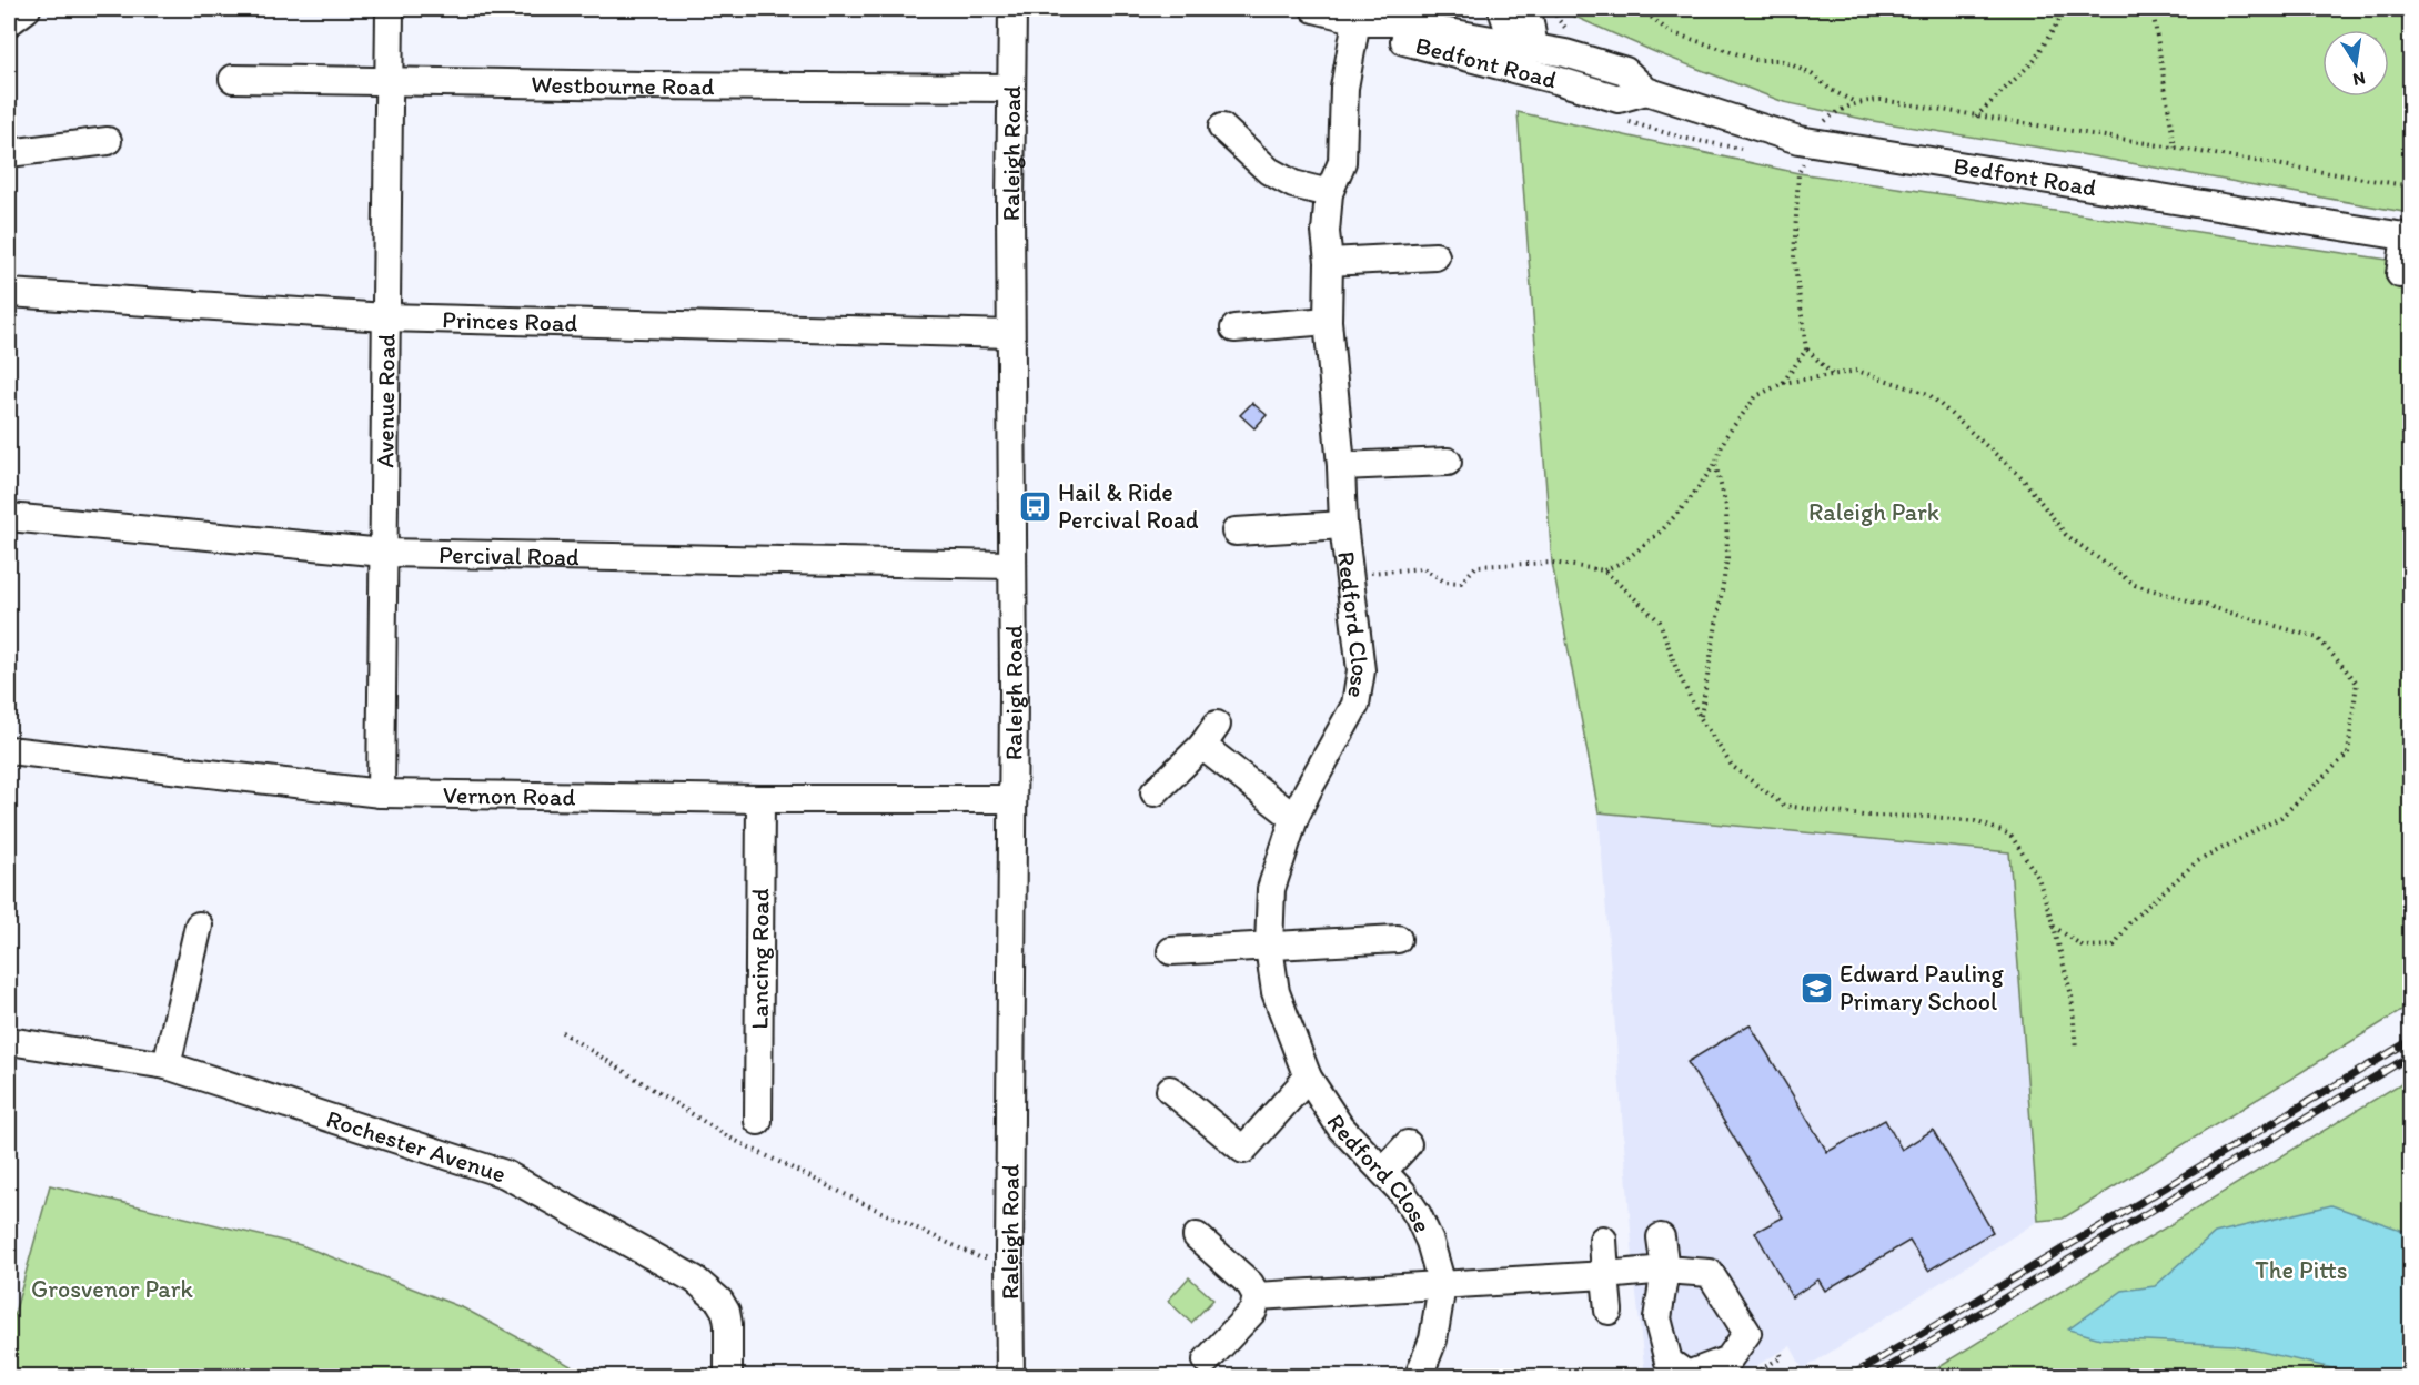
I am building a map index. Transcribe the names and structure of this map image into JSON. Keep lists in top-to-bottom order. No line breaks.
{"streets":{"street":["Bedfont Road","Westbourne Road","Raleigh Road","Princes Road","Avenue Road","Percival Road","Redford Close","Vernon Road","Lancing Road","Rochester Avenue"]},"crossings":[["Bedfont Road","Redford Close"],["Westbourne Road","Raleigh Road"],["Westbourne Road","Avenue Road"],["Raleigh Road","Princes Road"],["Raleigh Road","Percival Road"],["Raleigh Road","Vernon Road"],["Princes Road","Avenue Road"],["Avenue Road","Percival Road"],["Avenue Road","Vernon Road"],["Vernon Road","Lancing Road"]],"parks":["Raleigh Park","The Pitts","Grosvenor Park"],"places":{"bus stop":["Hail & Ride Percival Road"],"school or university":["Edward Pauling Primary School"]},"north":"bottom"}
